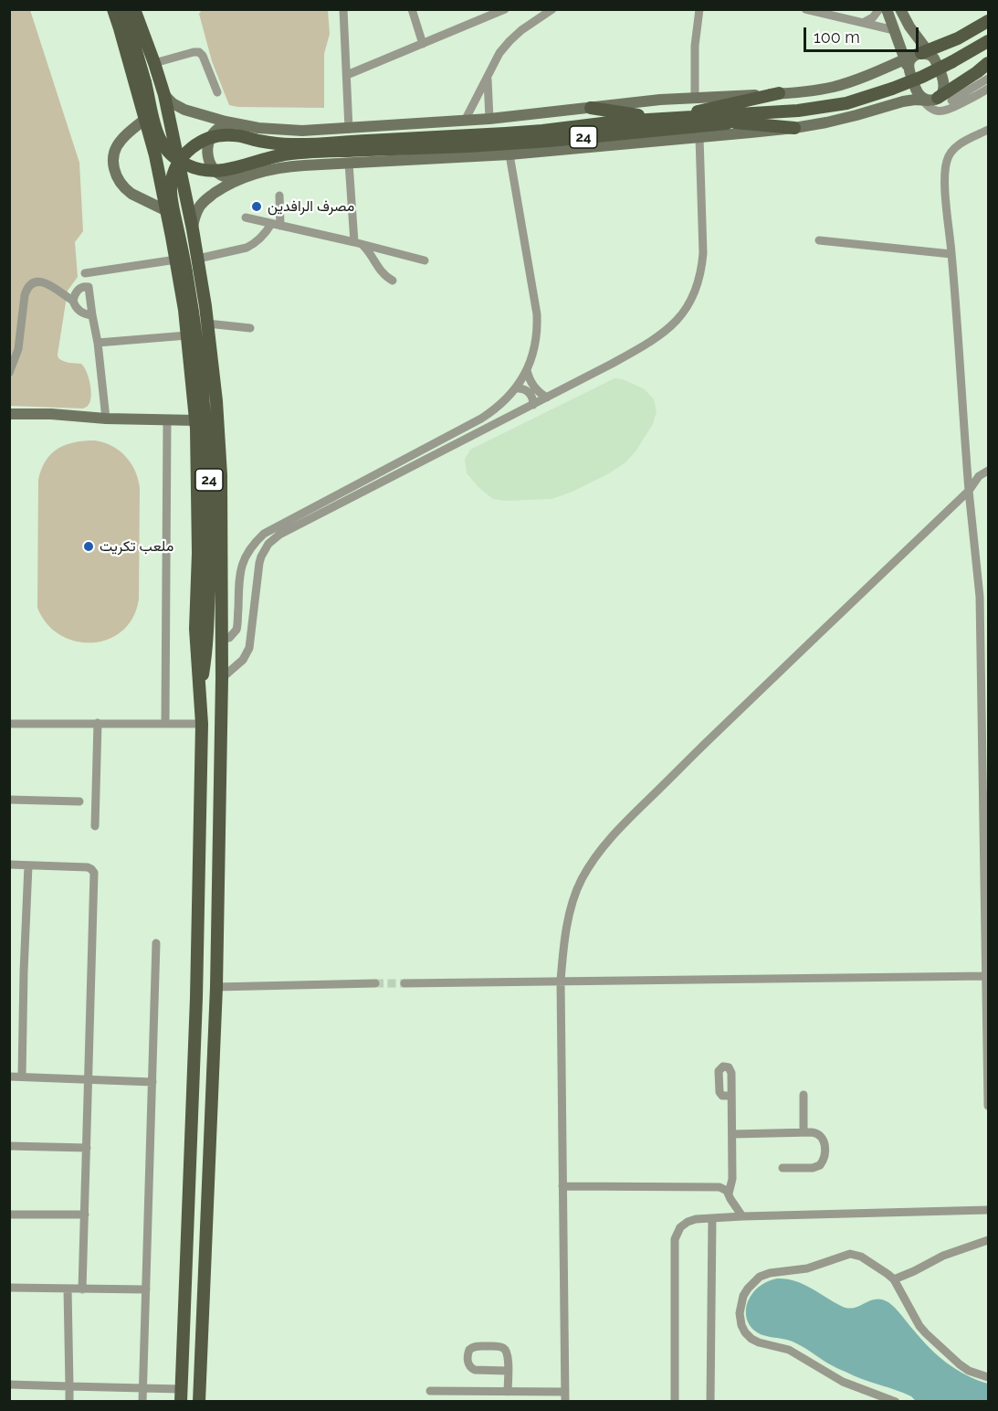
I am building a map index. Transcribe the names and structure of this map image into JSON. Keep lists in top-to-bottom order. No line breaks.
{"streets":{"main road":["24"]},"places":["مصرف الرافدين","ملعب تكريت"],"scale_bar":"100 m"}
